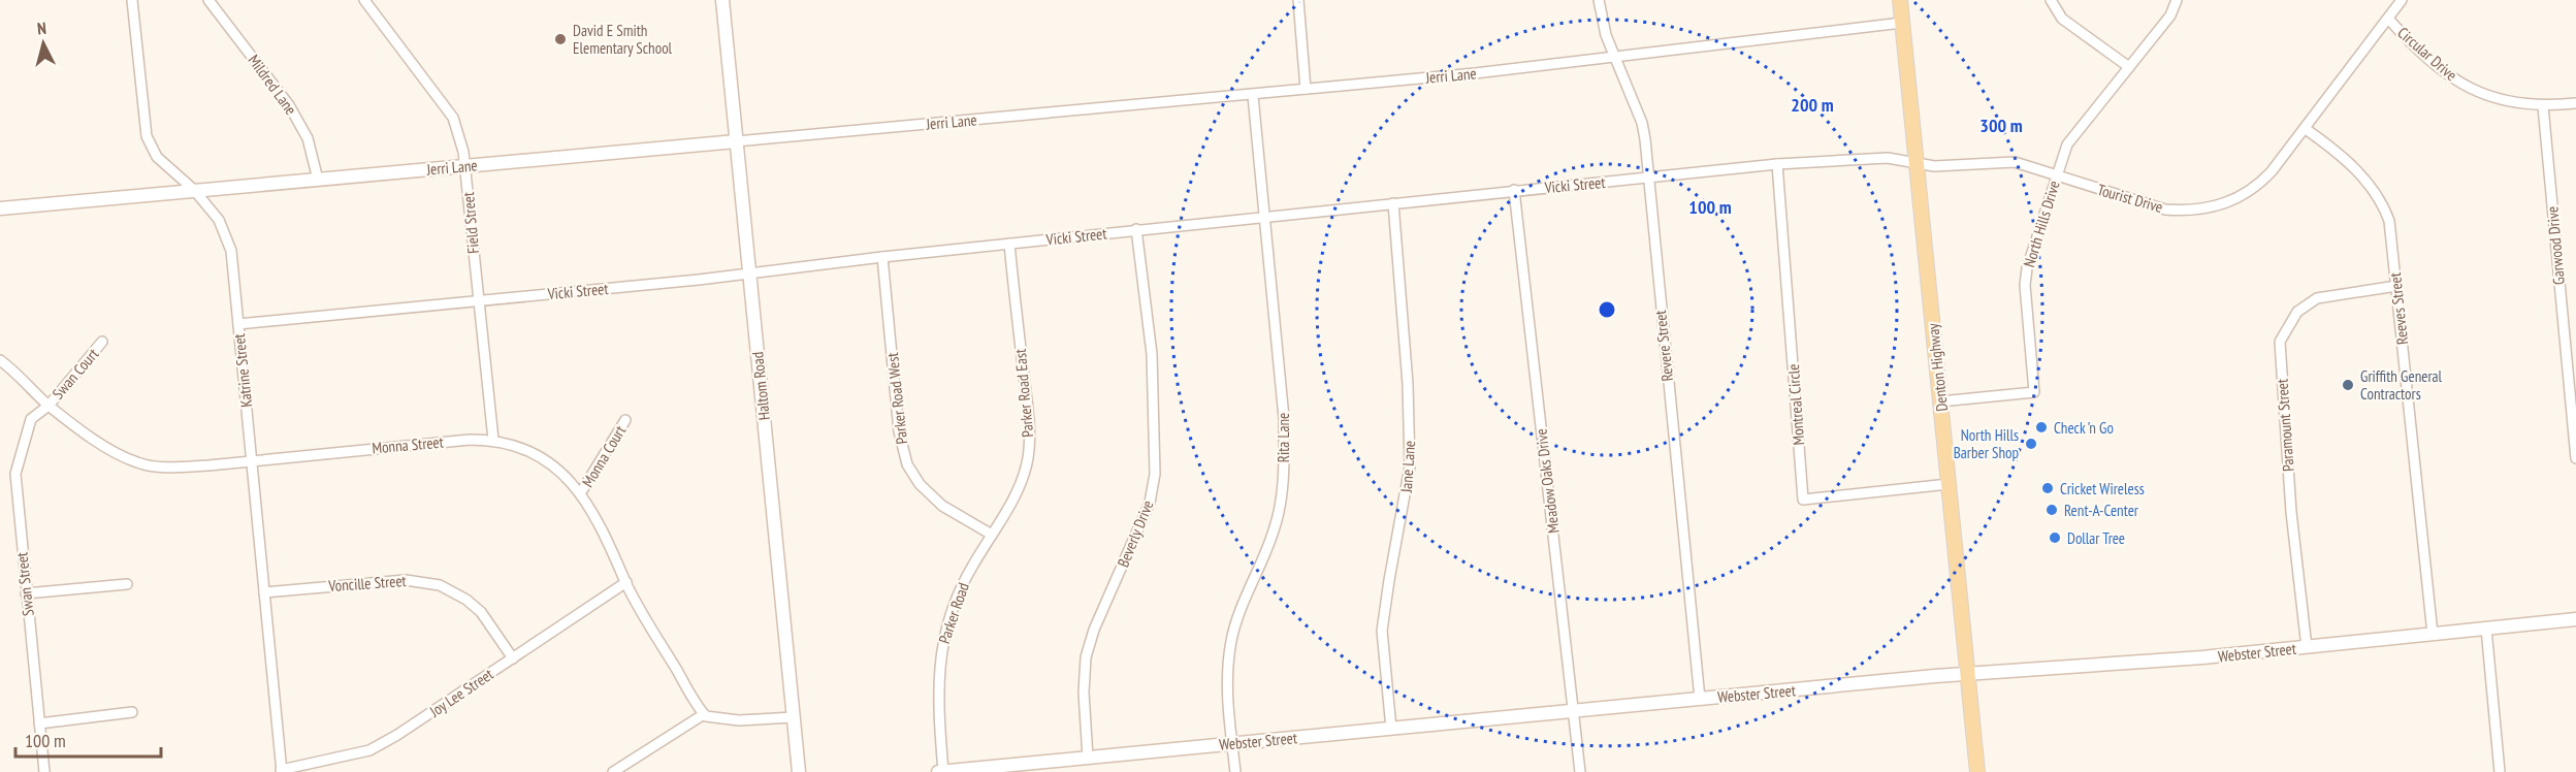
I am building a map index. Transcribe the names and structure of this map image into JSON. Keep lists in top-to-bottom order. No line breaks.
{"streets":{"main road":["Denton Highway"],"street":["Circular Drive","Jerri Lane","Mildred Lane","Vicki Street","Tourist Drive","Field Street","North Hills Drive","Garwood Drive","Reeves Street","Revere Street","Katrine Street","Swan Court","Haltom Road","Parker Road East","Parker Road West","Montreal Circle","Paramount Street","Rita Lane","Monna Street","Monna Court","Jane Lane","Meadow Oaks Drive","Beverly Drive","Voncille Street","Swan Street","Parker Road","Webster Street","Joy Lee Street"]},"crossings":[["Circular Drive","Tourist Drive"],["Circular Drive","Garwood Drive"],["Jerri Lane","Mildred Lane"],["Jerri Lane","Field Street"],["Jerri Lane","Revere Street"],["Jerri Lane","Denton Highway"],["Jerri Lane","Katrine Street"],["Jerri Lane","Haltom Road"],["Jerri Lane","Rita Lane"],["Vicki Street","Tourist Drive"],["Vicki Street","Field Street"],["Vicki Street","Revere Street"],["Vicki Street","Denton Highway"],["Vicki Street","Katrine Street"],["Vicki Street","Haltom Road"],["Vicki Street","Parker Road East"],["Vicki Street","Parker Road West"],["Vicki Street","Montreal Circle"],["Vicki Street","Rita Lane"],["Vicki Street","Jane Lane"],["Vicki Street","Meadow Oaks Drive"],["Vicki Street","Beverly Drive"],["Tourist Drive","North Hills Drive"],["Tourist Drive","Reeves Street"],["Tourist Drive","Denton Highway"],["Field Street","Monna Street"],["North Hills Drive","Denton Highway"],["Reeves Street","Paramount Street"],["Reeves Street","Webster Street"],["Revere Street","Webster Street"],["Denton Highway","Montreal Circle"],["Denton Highway","Webster Street"],["Katrine Street","Monna Street"],["Katrine Street","Voncille Street"],["Katrine Street","Joy Lee Street"],["Swan Court","Monna Street"],["Swan Court","Swan Street"],["Parker Road East","Parker Road West"],["Parker Road East","Parker Road"],["Parker Road West","Parker Road"],["Paramount Street","Webster Street"],["Rita Lane","Webster Street"],["Monna Street","Monna Court"],["Monna Street","Swan Street"],["Monna Street","Joy Lee Street"],["Jane Lane","Webster Street"],["Meadow Oaks Drive","Webster Street"],["Beverly Drive","Webster Street"],["Voncille Street","Joy Lee Street"],["Parker Road","Webster Street"]],"places":["David E Smith Elementary School","Griffith General Contractors","Check ’n Go","North Hills Barber Shop","Cricket Wireless","Rent-A-Center","Dollar Tree"],"scale_bar":"100 m","north":"top","rings":["200 m","300 m","100 m"]}
